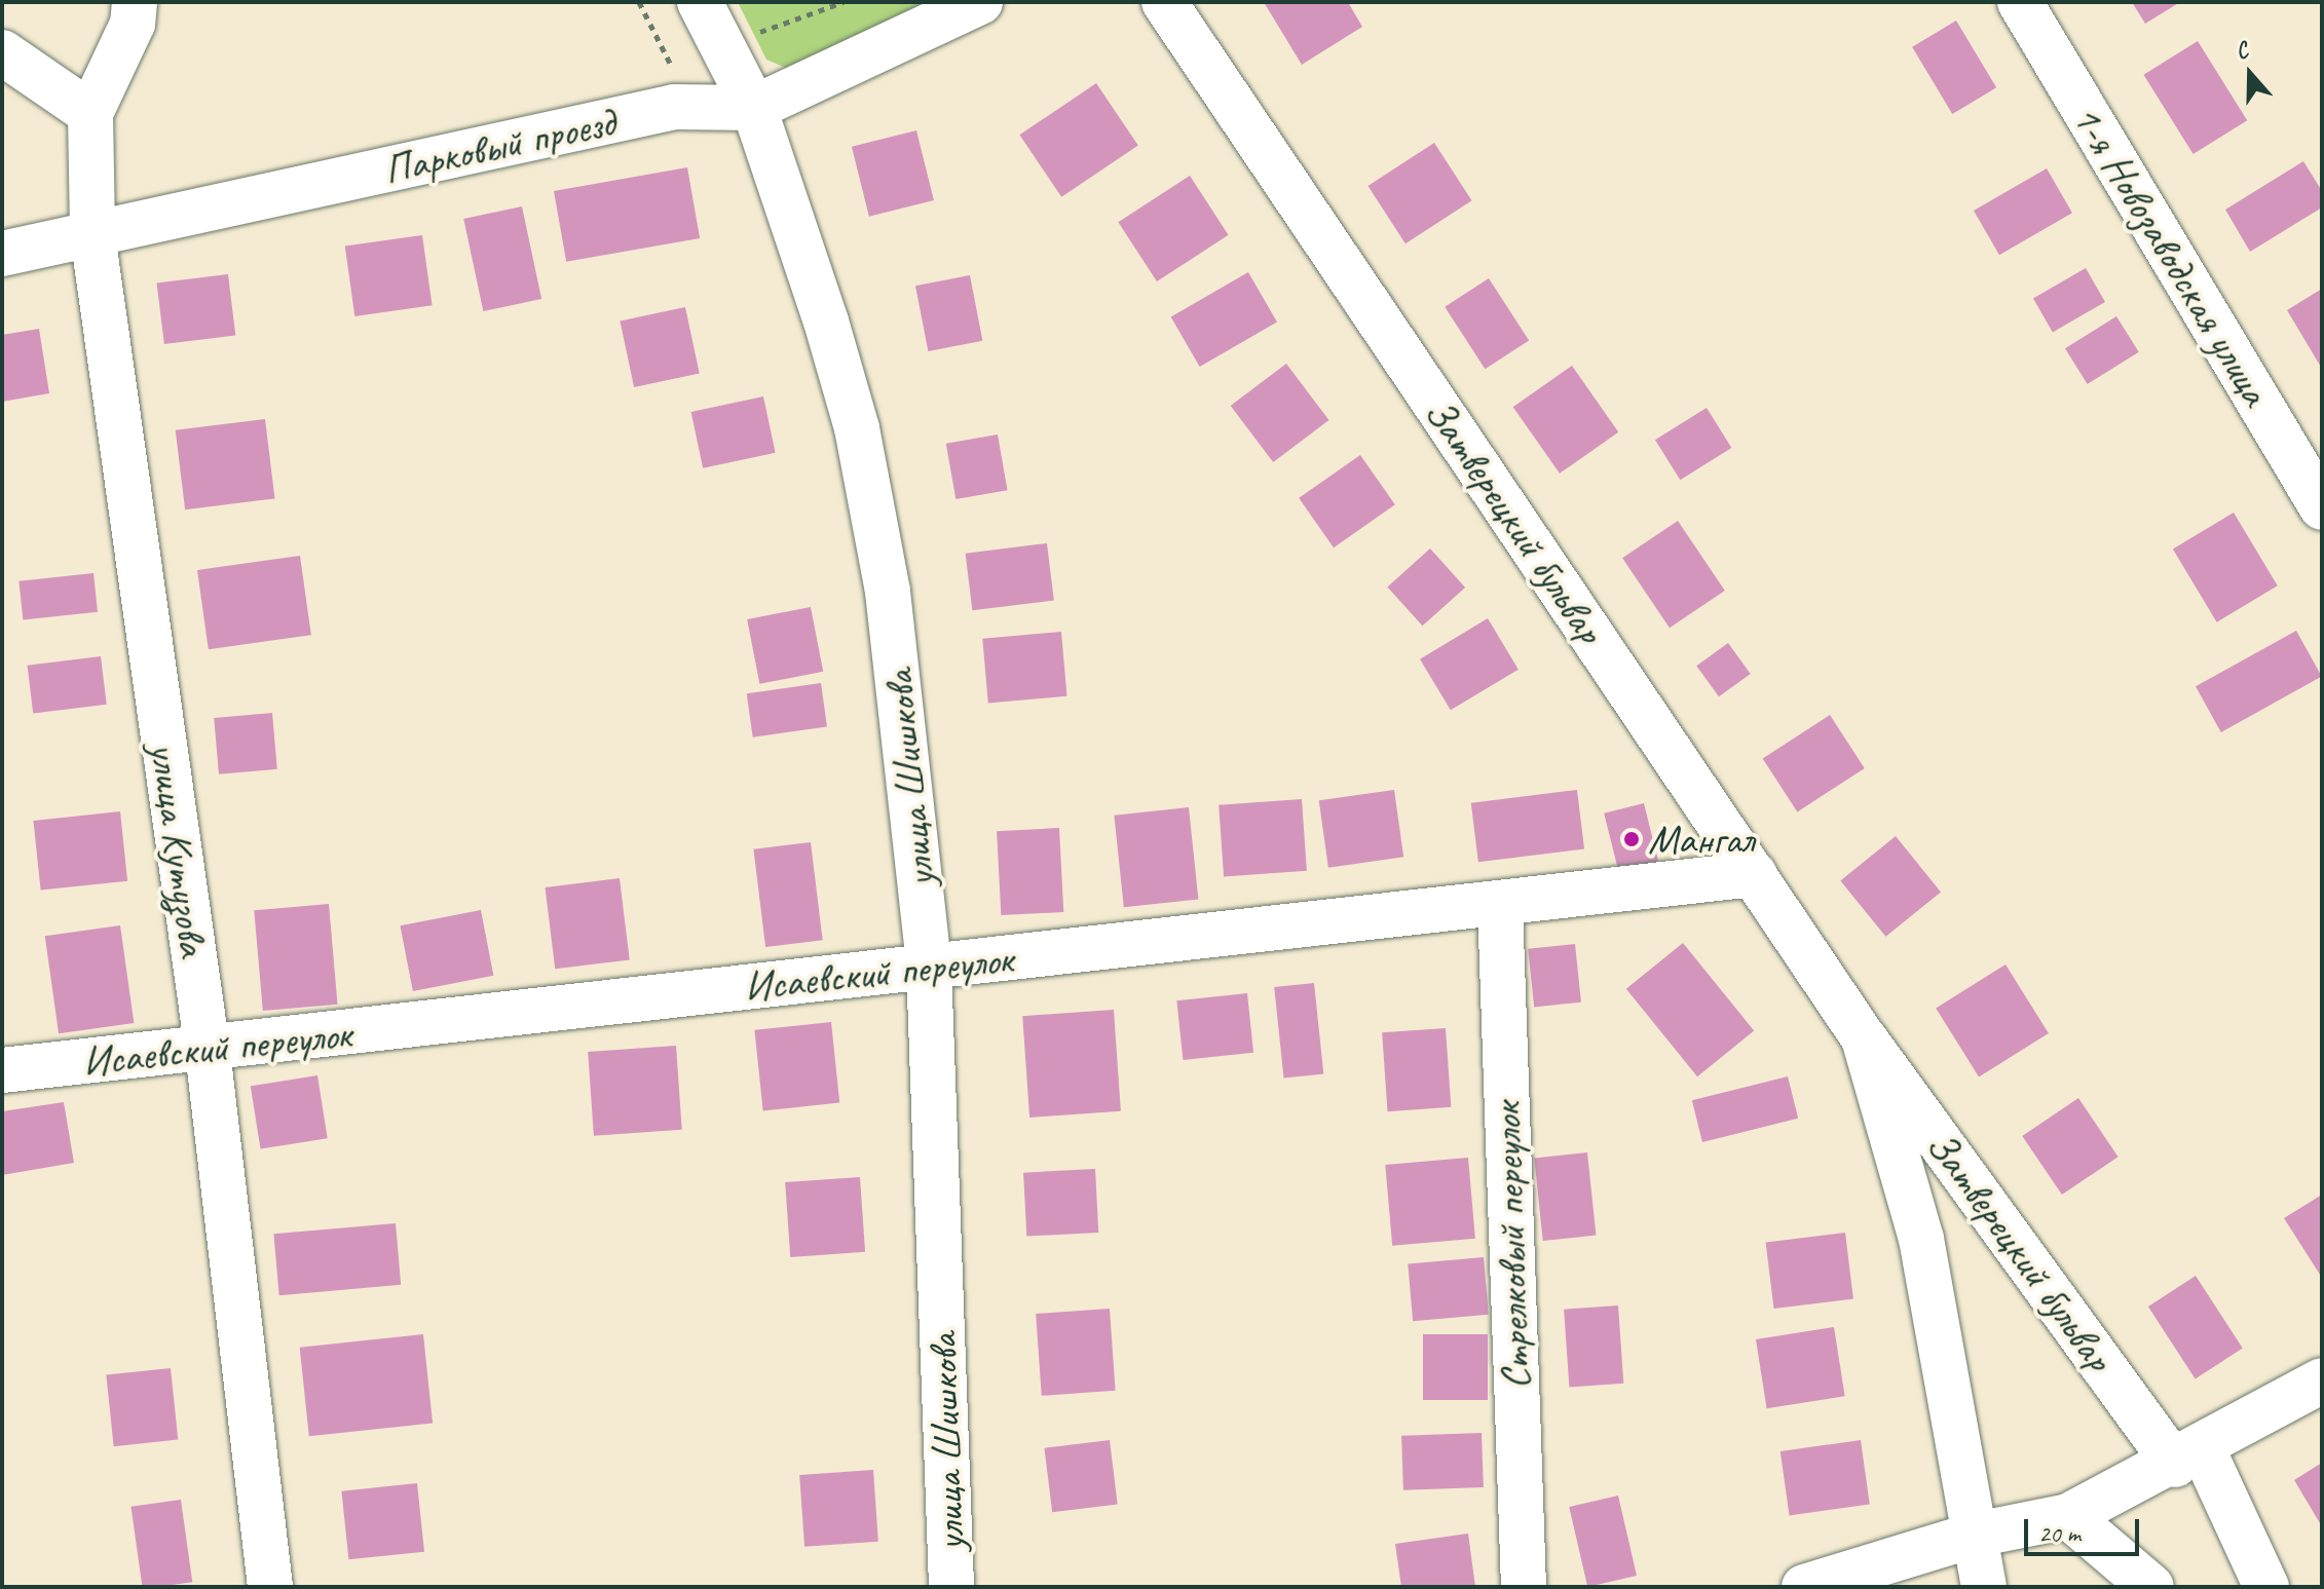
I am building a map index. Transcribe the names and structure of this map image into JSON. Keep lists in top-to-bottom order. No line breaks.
{"streets":{"street":["Парковый проезд","1-я Новозаводская улица","Затверецкий бульвар","улица Шишкова","улица Кутузова","Исаевский переулок","Стрелковый переулок"]},"crossings":[["Парковый проезд","улица Шишкова"],["Парковый проезд","улица Кутузова"],["Затверецкий бульвар","Исаевский переулок"],["улица Шишкова","Исаевский переулок"],["улица Кутузова","Исаевский переулок"],["Исаевский переулок","Стрелковый переулок"]],"places":["Мангал"],"scale_bar":"20 m","north":"top"}
